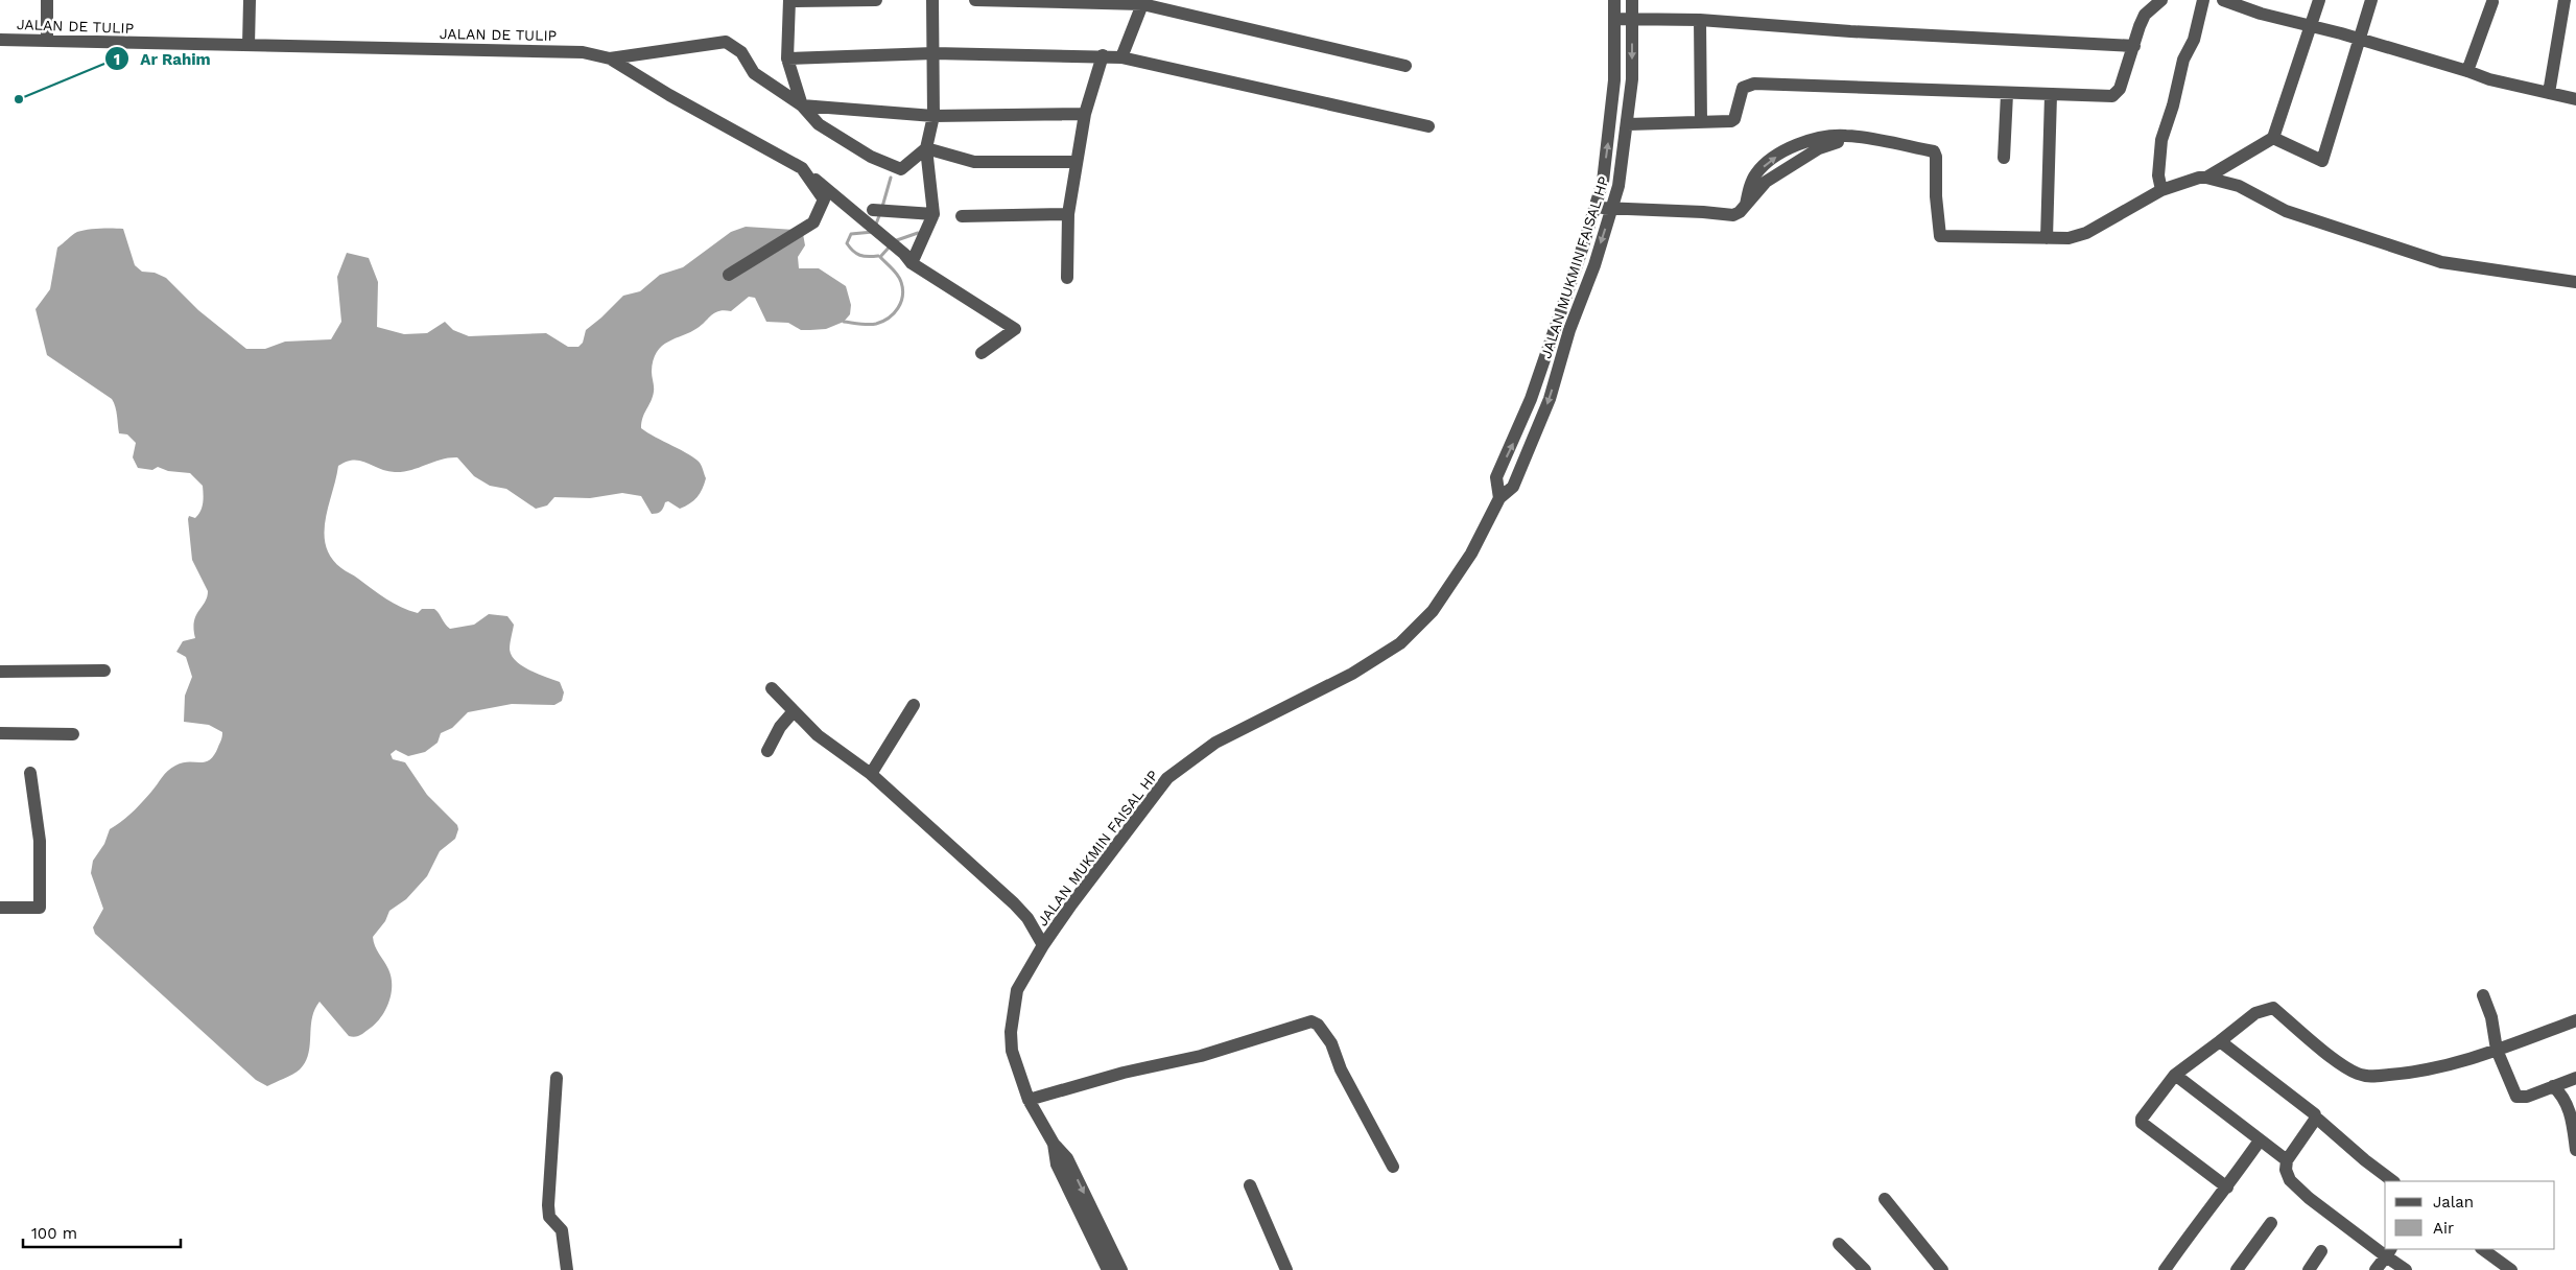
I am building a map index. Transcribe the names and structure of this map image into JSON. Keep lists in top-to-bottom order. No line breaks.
{"streets":{"street":["JALAN DE TULIP","JALAN MUKMIN FAISAL HP"]},"places":["Ar Rahim"],"legend":["Jalan","Air"],"scale_bar":"100 m"}
